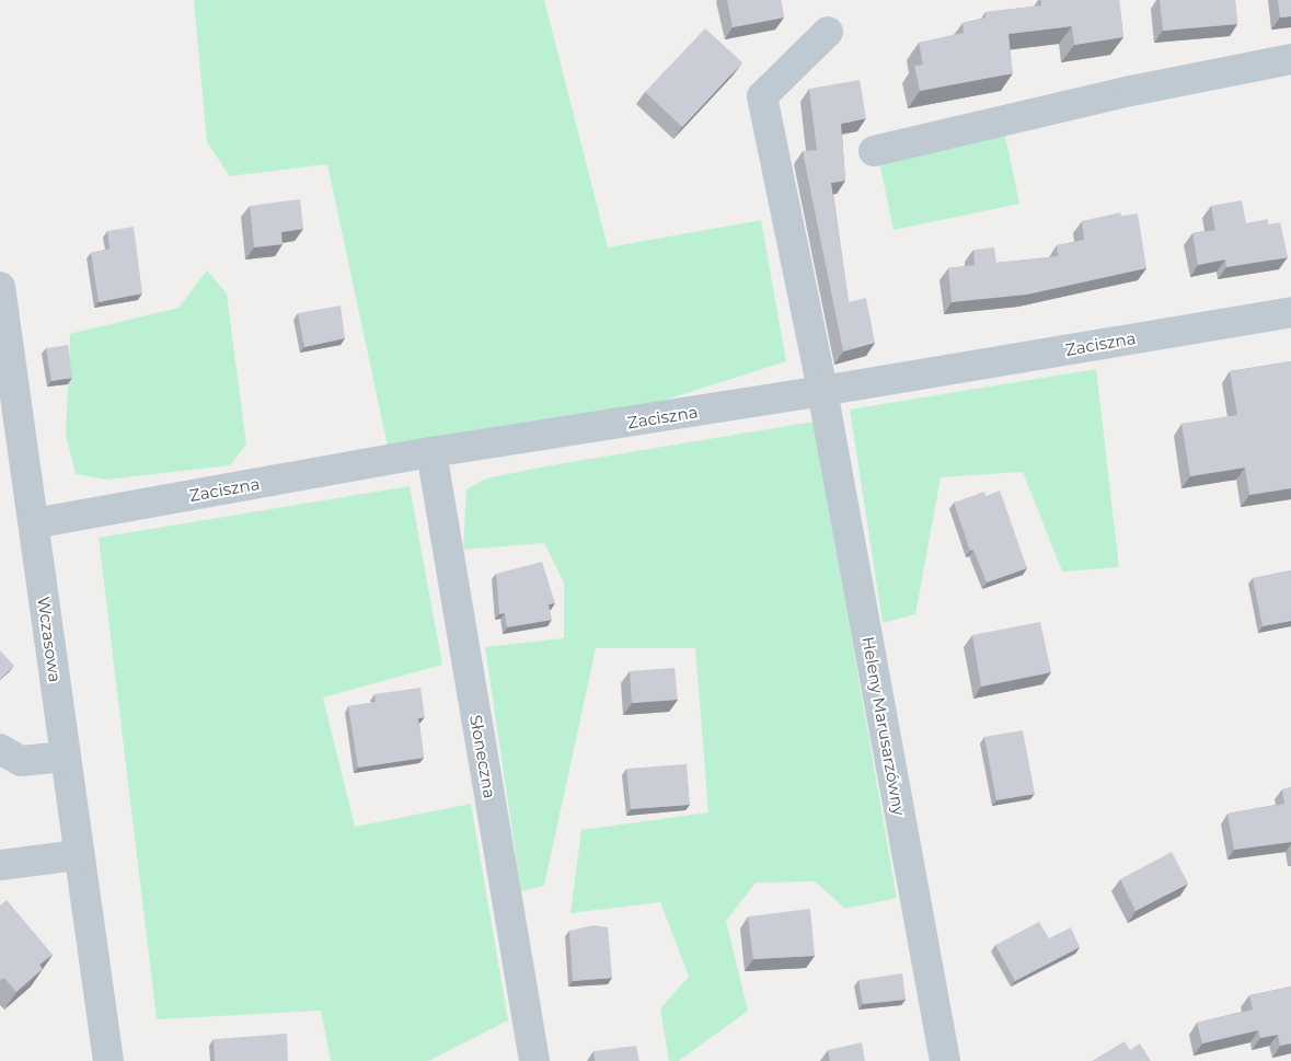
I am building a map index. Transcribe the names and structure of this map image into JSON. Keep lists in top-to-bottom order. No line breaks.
{"streets":{"street":["Zaciszna","Wczasowa","Heleny Marusarzówny","Słoneczna"]},"crossings":[["Zaciszna","Wczasowa"],["Zaciszna","Heleny Marusarzówny"],["Zaciszna","Słoneczna"]]}
